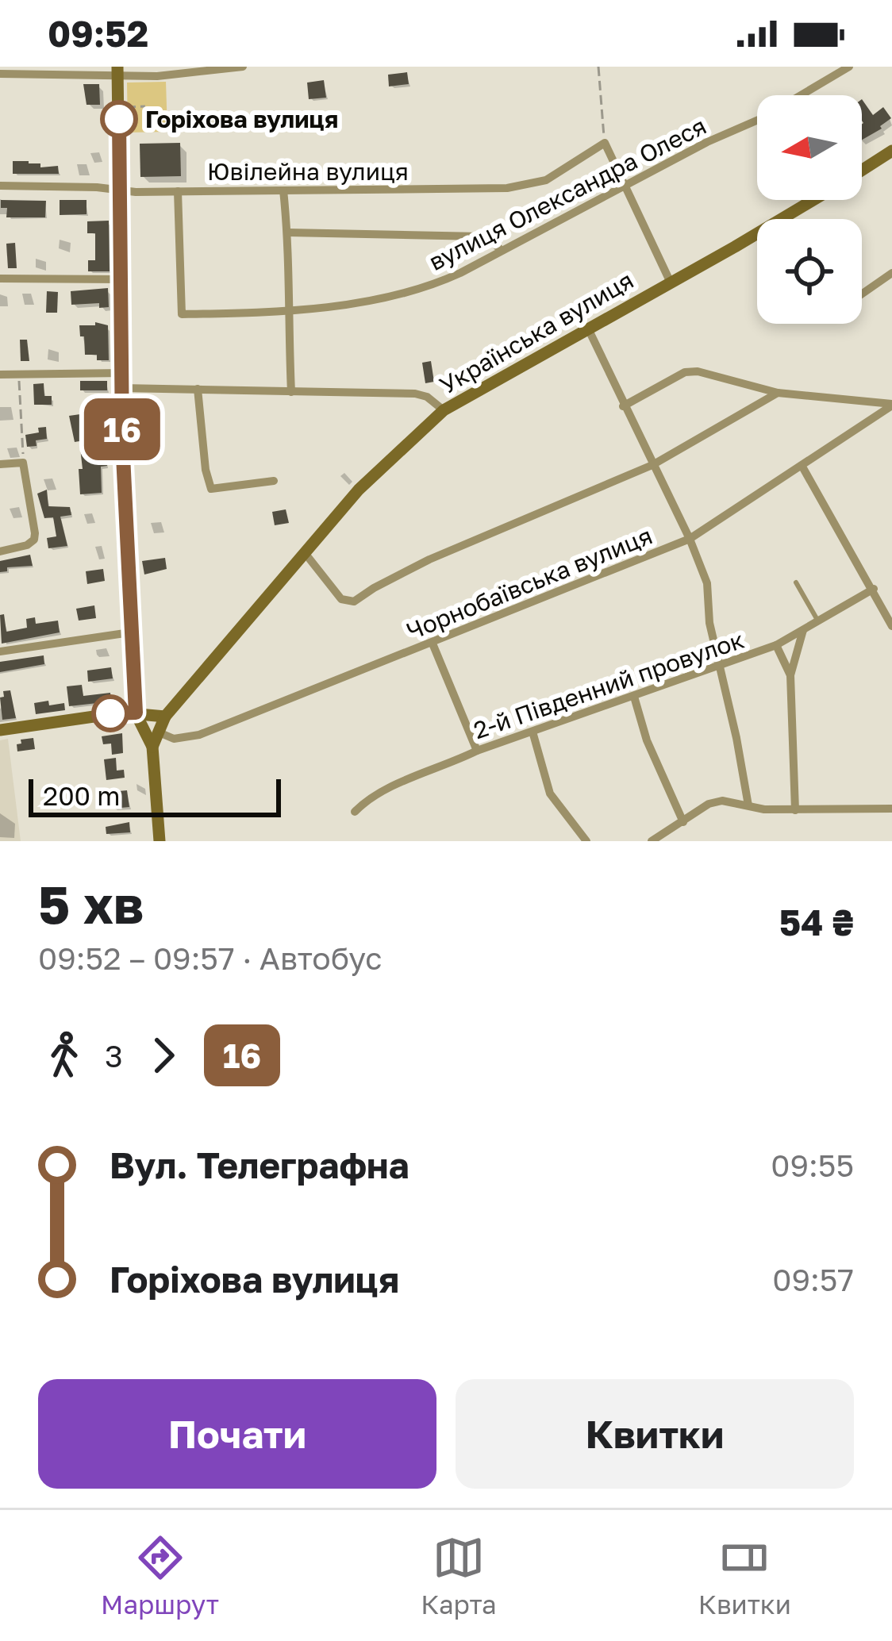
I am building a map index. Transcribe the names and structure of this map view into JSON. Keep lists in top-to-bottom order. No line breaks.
{"streets":{"street":["Ювілейна вулиця","вулиця Олександра Олеся","Українська вулиця","Чорнобаївська вулиця","2-й Південний провулок"]},"crossings":[["Ювілейна вулиця","вулиця Олександра Олеся"],["Українська вулиця","Чорнобаївська вулиця"]],"places":["Горіхова вулиця"],"lines":["bus line 16"],"scale_bar":"200 m","north":"left","page":{"status":"09:52","on_map":"16","scale":"200 m","heading":["5 хв","09:52 – 09:57 · Автобус","54 ₴"],"legs":["3","16"],"list":[{"name":"Вул. Телеграфна","value":"09:55"},{"name":"Горіхова вулиця","value":"09:57"}],"buttons":["Почати","Квитки"],"tabs":["Маршрут","Карта","Квитки"]}}
